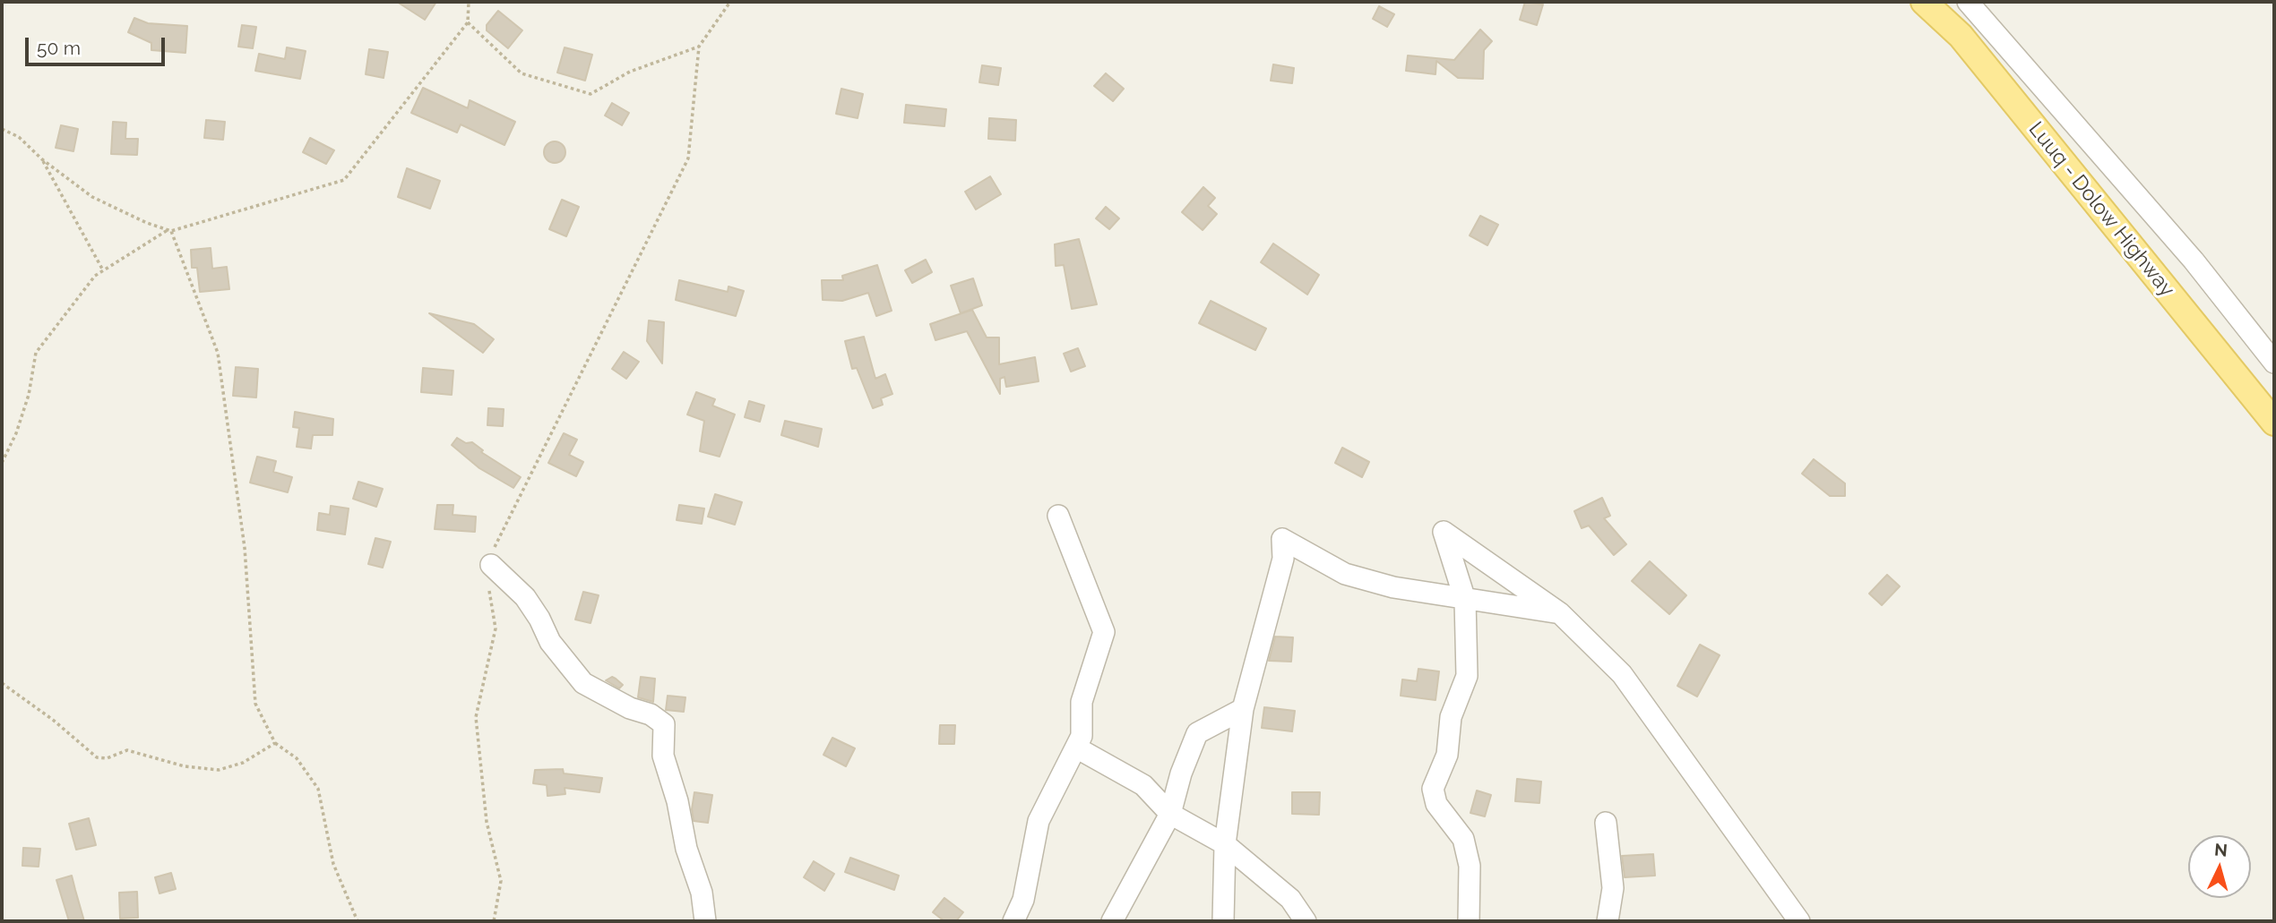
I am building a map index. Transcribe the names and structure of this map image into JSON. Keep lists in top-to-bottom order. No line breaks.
{"streets":{"main road":["Luuq - Dolow Highway"]},"scale_bar":"50 m","north":"top"}
